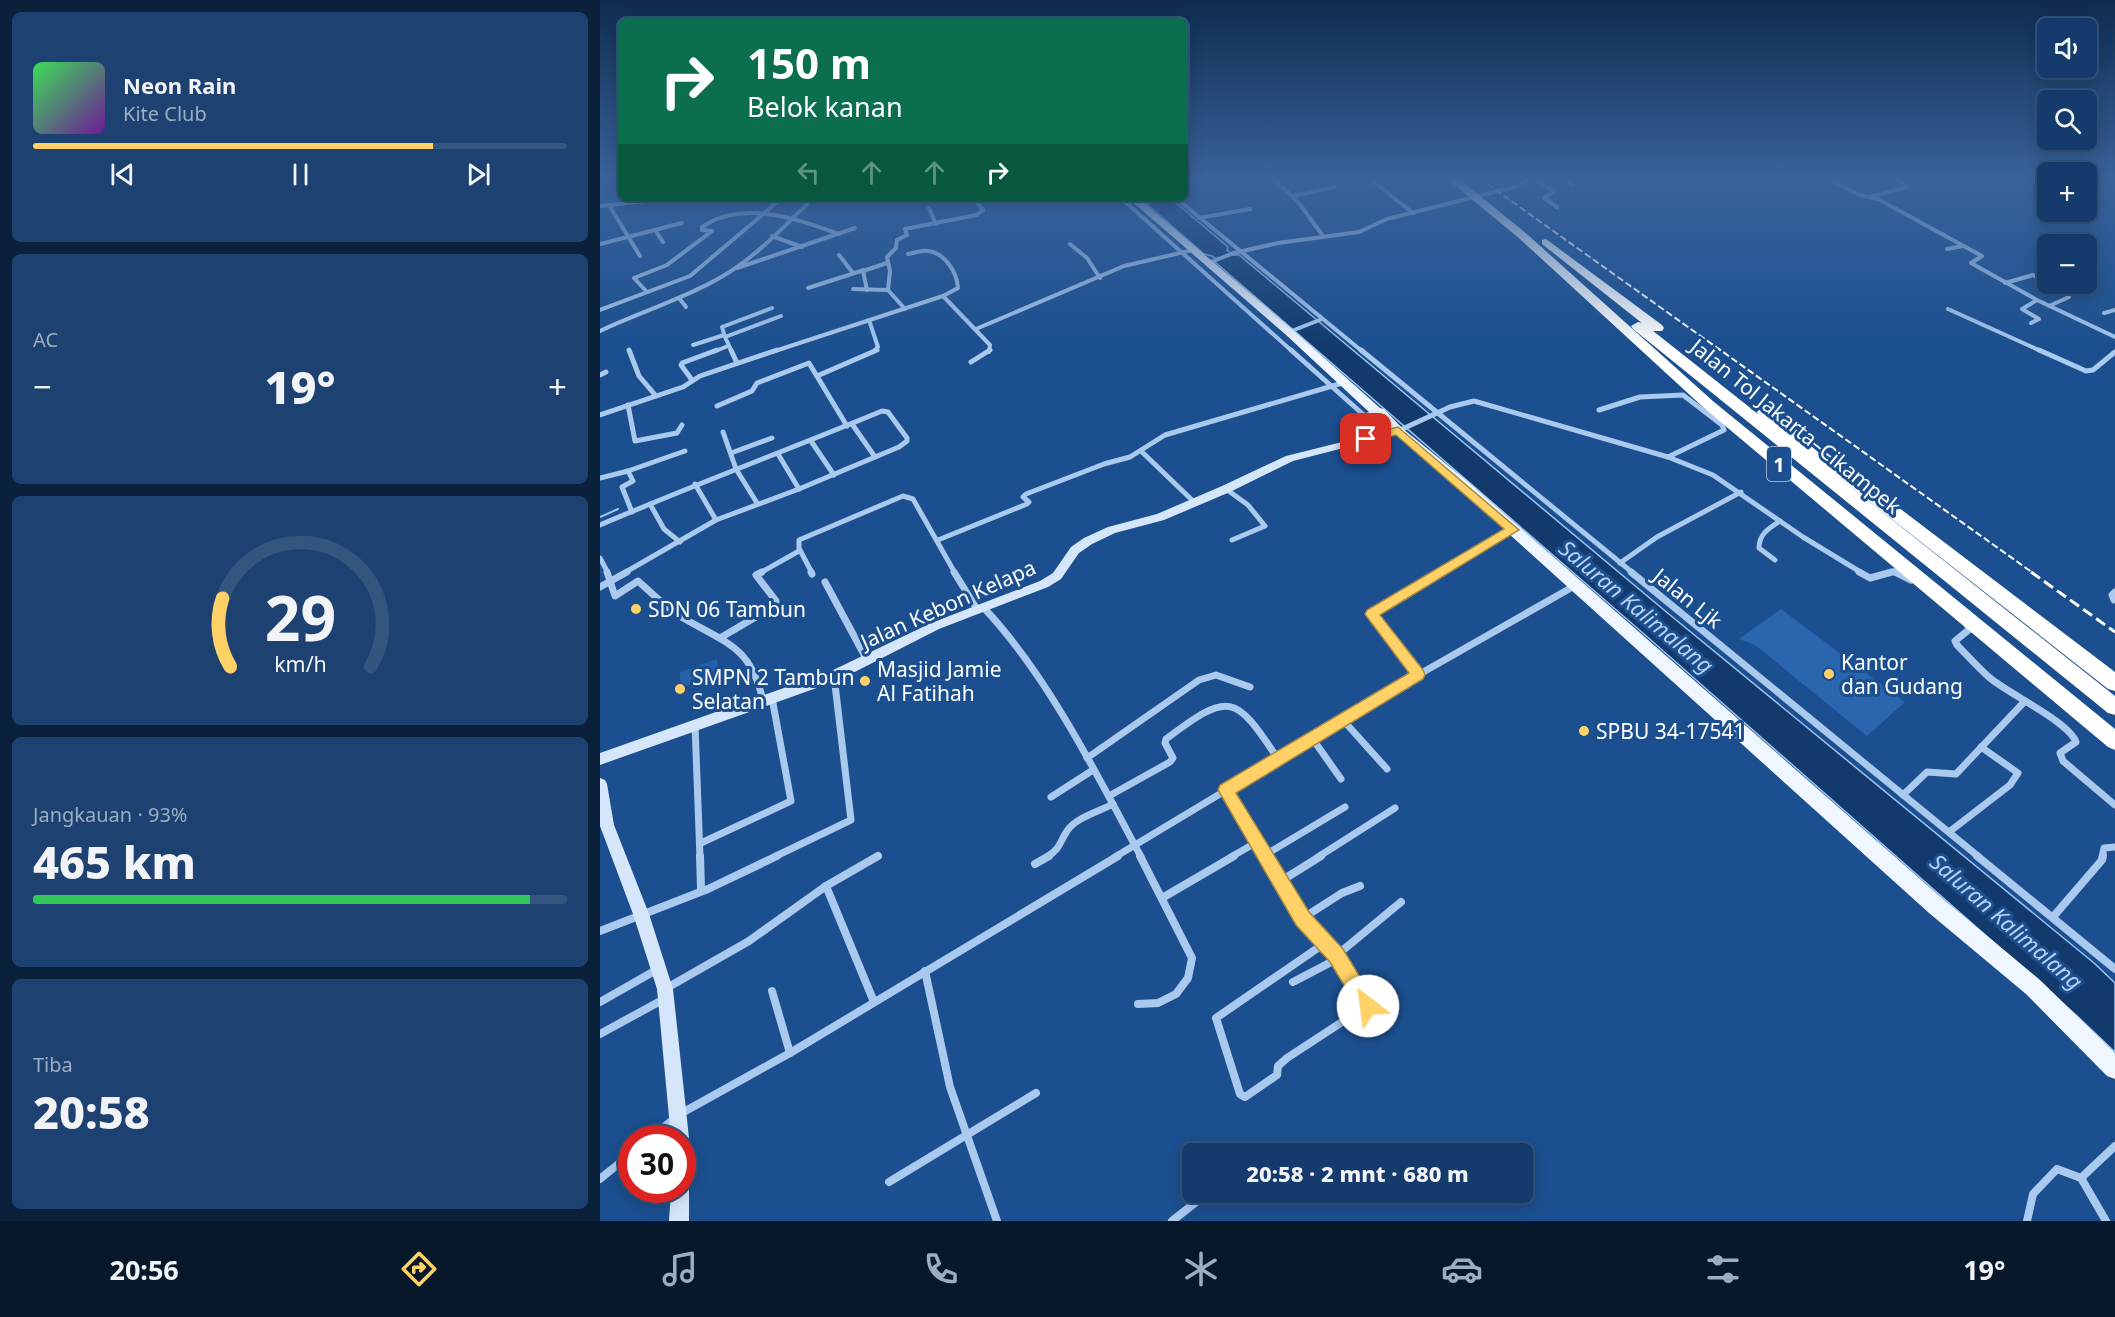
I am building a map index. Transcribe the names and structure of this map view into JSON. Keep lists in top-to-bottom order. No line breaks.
{"streets":{"highway":["Jalan Tol Jakarta–Cikampek","1"],"street":["Jalan Ljk","Jalan Kebon Kelapa"]},"water":["Saluran Kalimalang"],"places":["SDN 06 Tambun","Kantor dan Gudang","Masjid Jamie Al Fatihah","SMPN 2 Tambun Selatan","SPBU 34-17541"],"page":{"map_buttons":["+","−"],"turn":["150 m","Belok kanan"],"song":["Neon Rain","Kite Club"],"tile":["AC",["Jangkauan · 93%","465 km"],["Tiba","20:58"]],"heat":["−","19°","+"],"limit":"30","trip":"20:58 · 2 mnt · 680 m","tabs":["20:56","19°"],"gauge":["29","km/h"]}}
